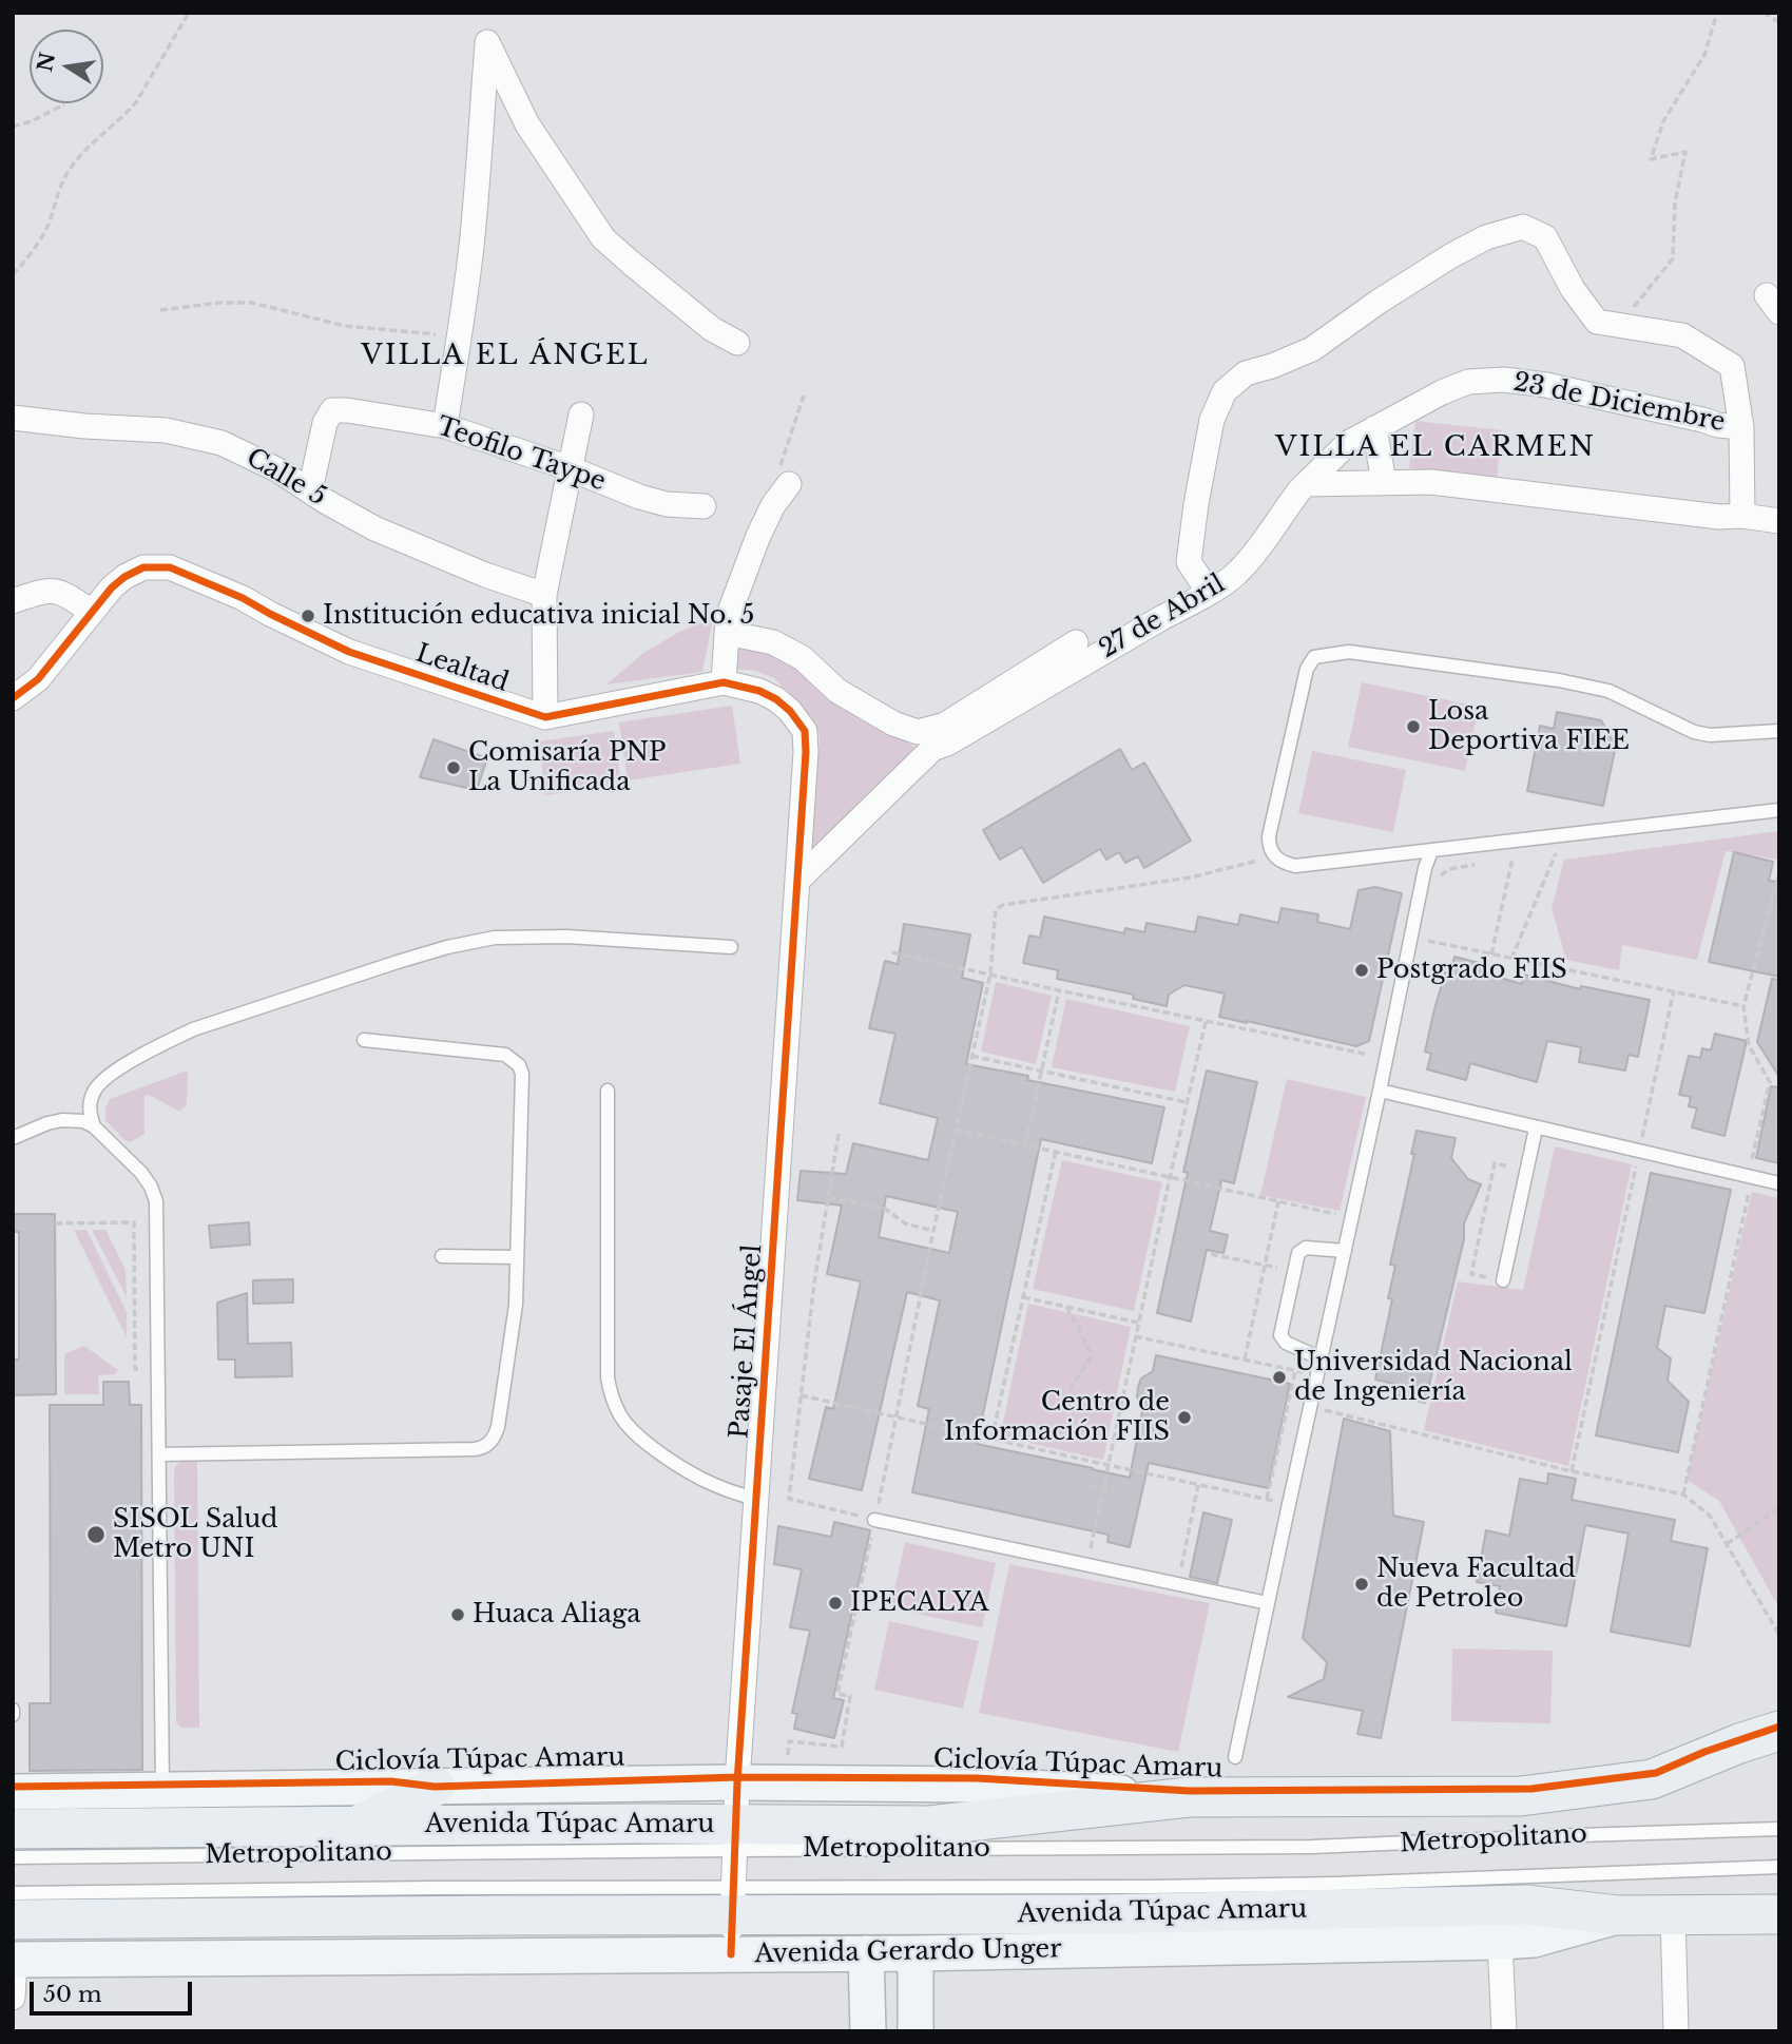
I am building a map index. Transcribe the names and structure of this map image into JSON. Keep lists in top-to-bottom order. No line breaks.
{"streets":{"main road":["Avenida Túpac Amaru"],"street":["23 de Diciembre","Teofilo Taype","Calle 5","27 de Abril","Lealtad","Pasaje El Ángel","Avenida Gerardo Unger"],"lane":["Metropolitano"],"cycle path":["Ciclovía Túpac Amaru"]},"crossings":[["23 de Diciembre","27 de Abril"],["Teofilo Taype","Calle 5"],["27 de Abril","Pasaje El Ángel"],["Lealtad","Pasaje El Ángel"],["Pasaje El Ángel","Avenida Túpac Amaru"],["Pasaje El Ángel","Metropolitano"],["Pasaje El Ángel","Avenida Gerardo Unger"],["Avenida Túpac Amaru","Metropolitano"],["Avenida Túpac Amaru","Avenida Gerardo Unger"]],"districts":["VILLA EL ÁNGEL","VILLA EL CARMEN"],"places":["Institución educativa inicial No. 5","Losa Deportiva FIEE","Comisaría PNP La Unificada","Postgrado FIIS","Universidad Nacional de Ingeniería","Centro de Información FIIS","SISOL Salud Metro UNI","Nueva Facultad de Petroleo","IPECALYA","Huaca Aliaga"],"scale_bar":"50 m","north":"left"}
